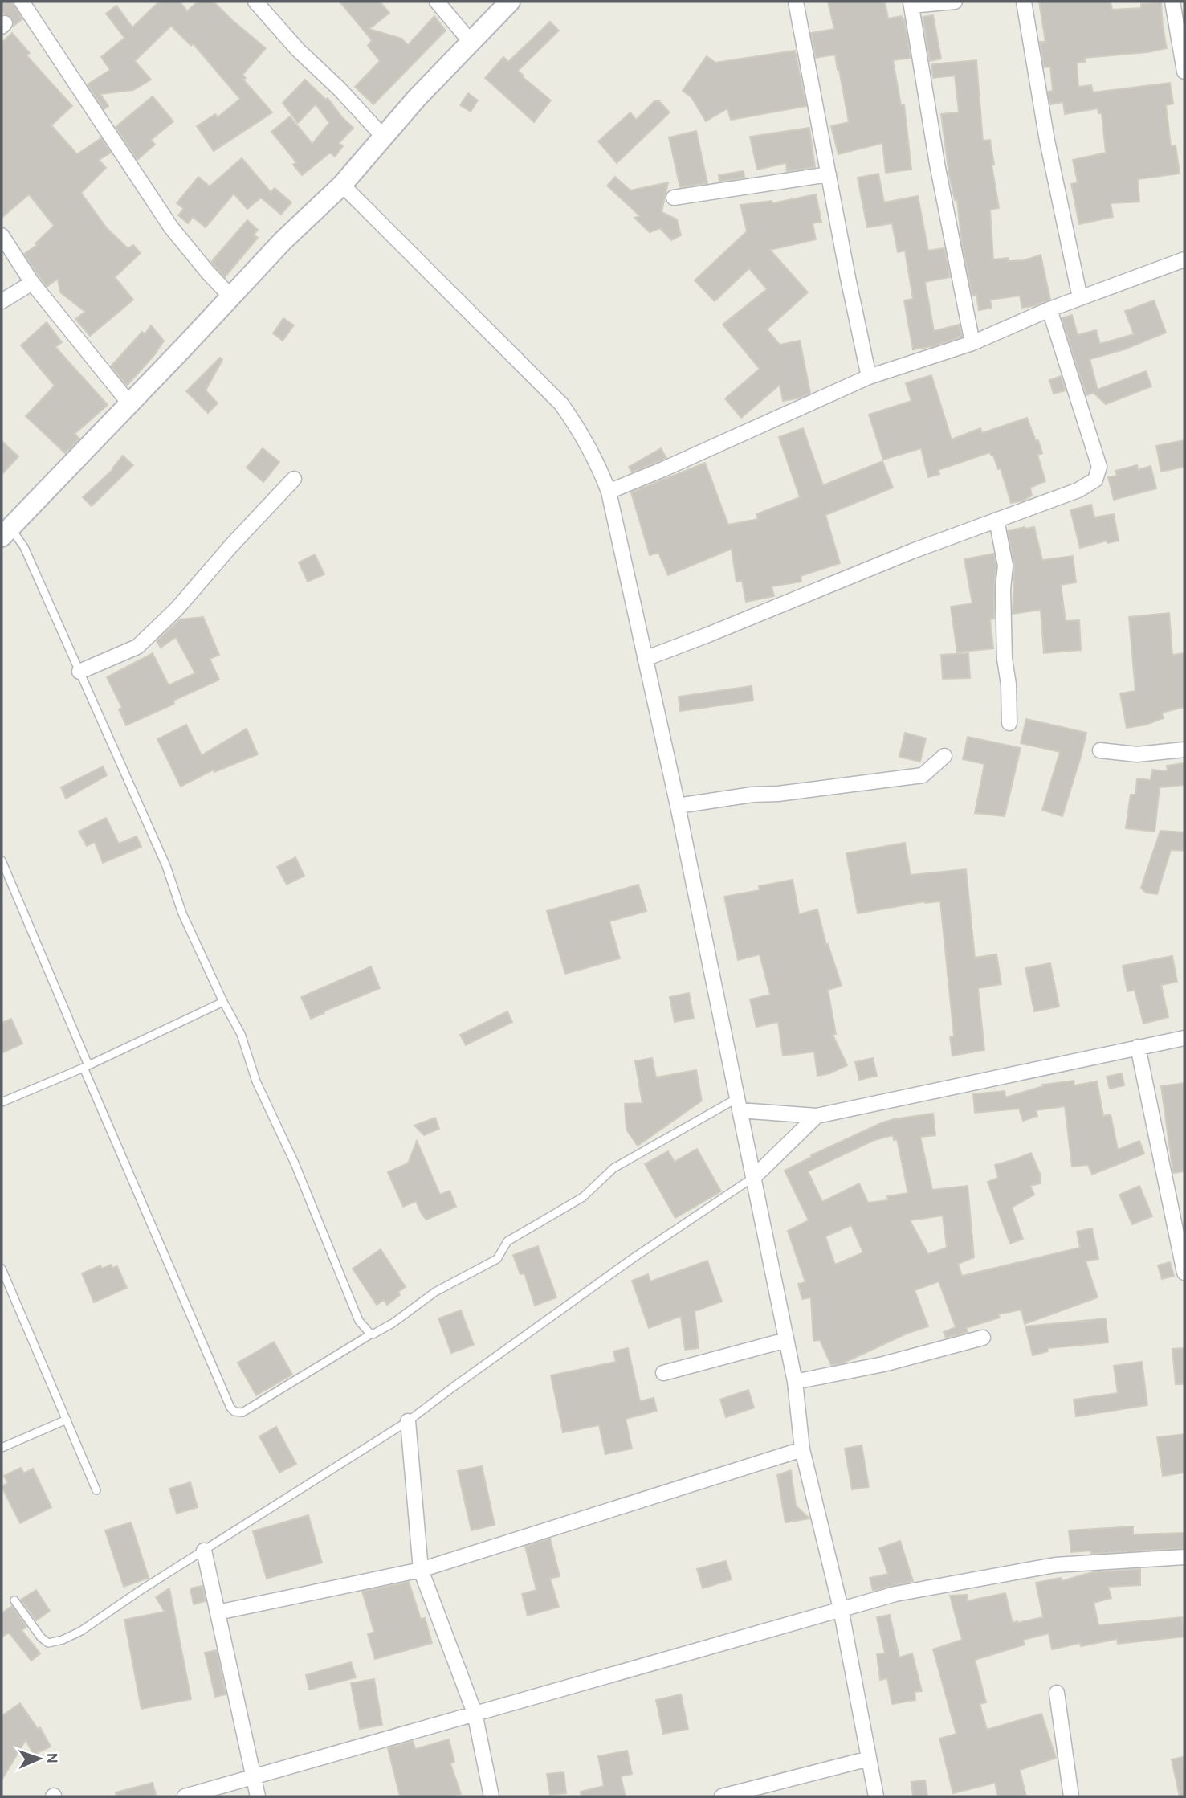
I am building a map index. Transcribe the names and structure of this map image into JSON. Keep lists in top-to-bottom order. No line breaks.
{"north":"right"}
